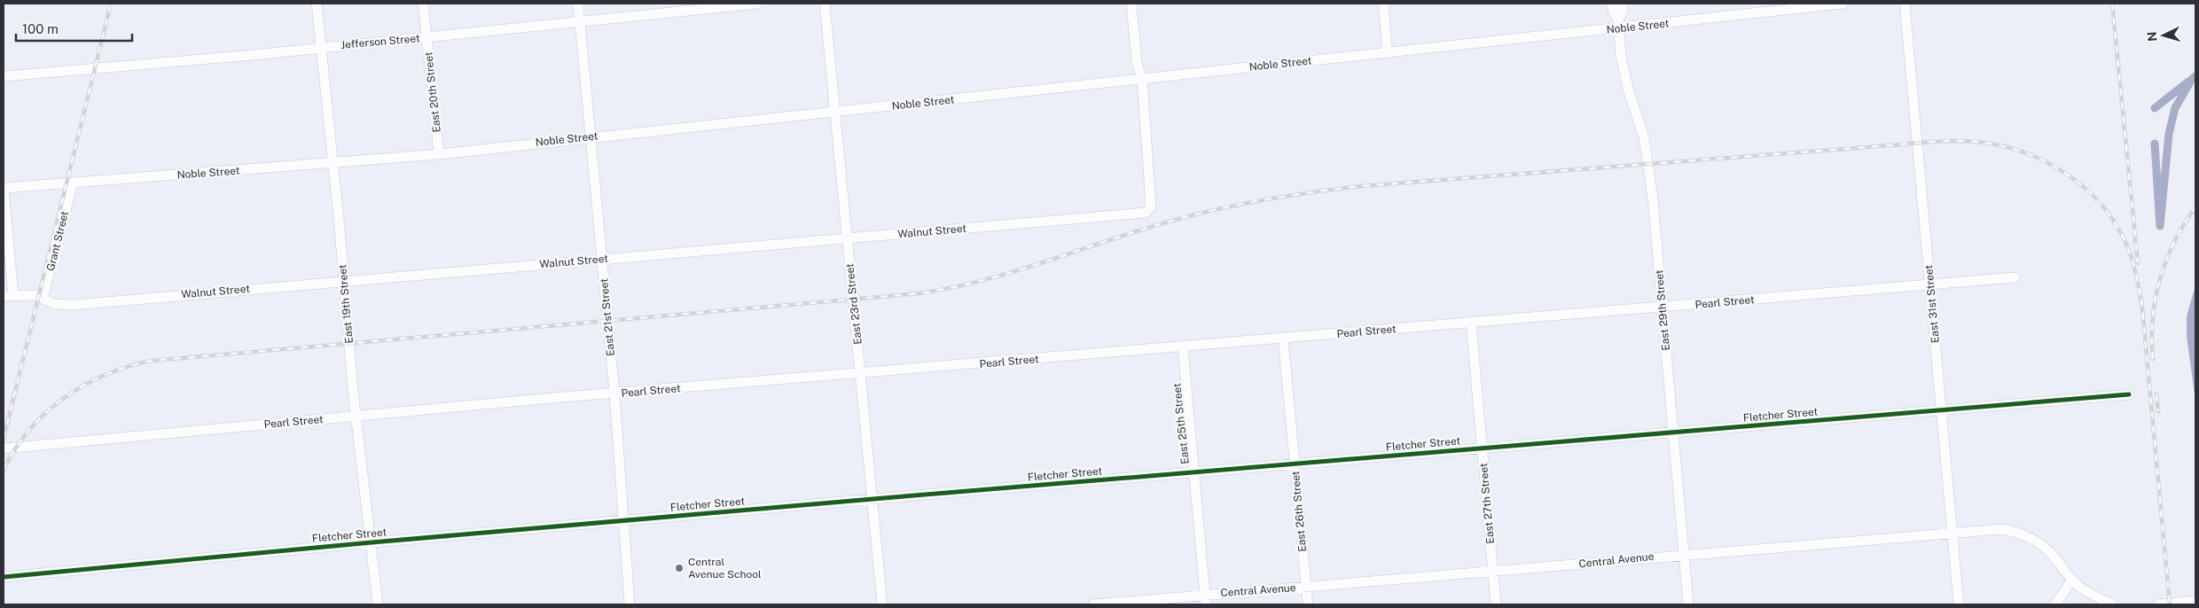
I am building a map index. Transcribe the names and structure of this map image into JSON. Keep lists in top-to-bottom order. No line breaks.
{"streets":{"street":["Noble Street","Jefferson Street","East 20th Street","Walnut Street","Grant Street","Pearl Street","East 19th Street","East 23rd Street","East 31st Street","East 29th Street","East 21st Street","Fletcher Street","East 25th Street","East 27th Street","East 26th Street","Central Avenue"]},"crossings":[["Noble Street","East 20th Street"],["Noble Street","Walnut Street"],["Noble Street","Grant Street"],["Noble Street","East 19th Street"],["Noble Street","East 23rd Street"],["Noble Street","East 29th Street"],["Noble Street","East 21st Street"],["Jefferson Street","East 20th Street"],["Jefferson Street","East 19th Street"],["Jefferson Street","East 21st Street"],["Walnut Street","Grant Street"],["Walnut Street","East 19th Street"],["Walnut Street","East 23rd Street"],["Walnut Street","East 21st Street"],["Pearl Street","East 19th Street"],["Pearl Street","East 23rd Street"],["Pearl Street","East 31st Street"],["Pearl Street","East 29th Street"],["Pearl Street","East 21st Street"],["Pearl Street","East 25th Street"],["Pearl Street","East 27th Street"],["Pearl Street","East 26th Street"],["East 19th Street","Fletcher Street"],["East 23rd Street","Fletcher Street"],["East 31st Street","Fletcher Street"],["East 31st Street","Central Avenue"],["East 29th Street","Fletcher Street"],["East 29th Street","Central Avenue"],["East 21st Street","Fletcher Street"],["Fletcher Street","East 25th Street"],["Fletcher Street","East 27th Street"],["Fletcher Street","East 26th Street"],["East 25th Street","Central Avenue"],["East 27th Street","Central Avenue"],["East 26th Street","Central Avenue"]],"places":["Central Avenue School"],"scale_bar":"100 m","north":"left"}
